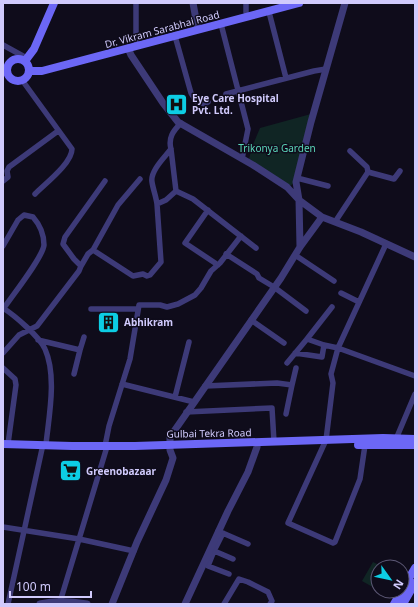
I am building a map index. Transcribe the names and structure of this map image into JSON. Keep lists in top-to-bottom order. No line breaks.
{"streets":{"main road":["Dr. Vikram Sarabhai Road","Gulbai Tekra Road"]},"parks":["Trikonya Garden"],"places":{"hospital":["Eye Care Hospital Pvt. Ltd."],"building":["Abhikram"],"supermarket":["Greenobazaar"]},"scale_bar":"100 m","north":"bottom right"}
